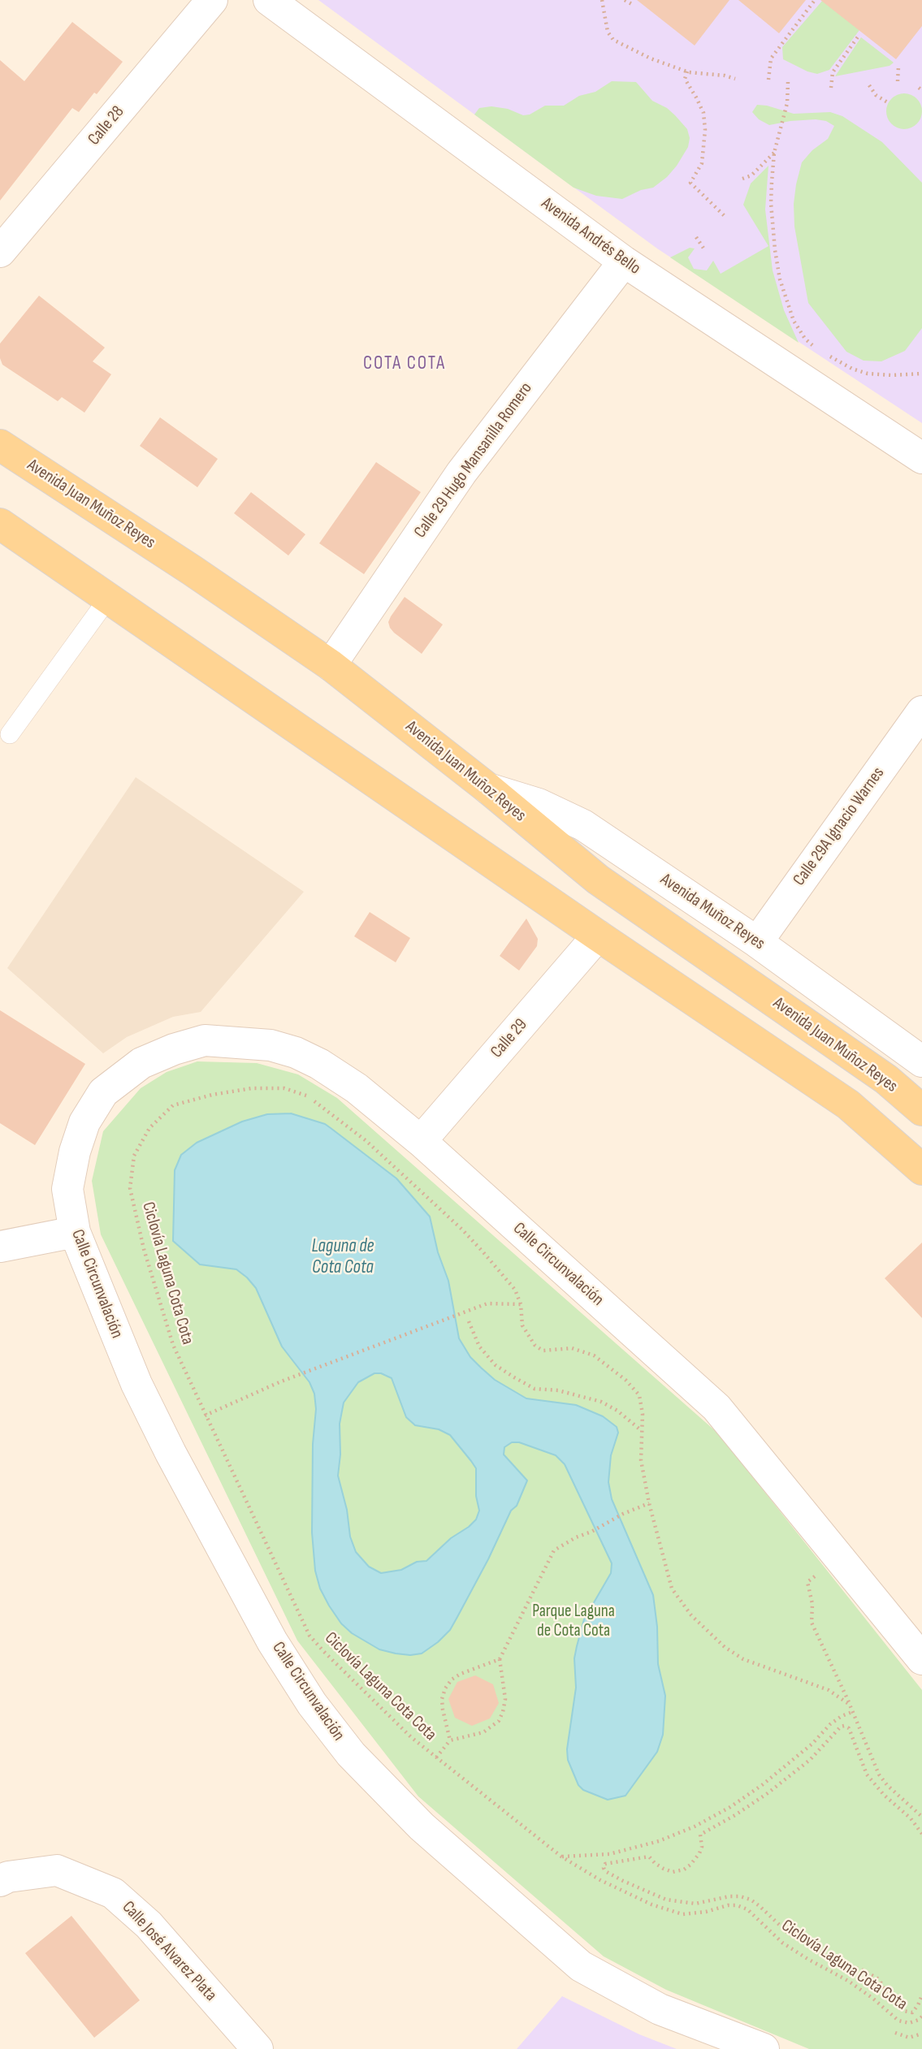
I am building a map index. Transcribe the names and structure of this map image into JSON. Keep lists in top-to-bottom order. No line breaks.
{"streets":{"main road":["Avenida Juan Muñoz Reyes"],"street":["Calle 28","Avenida Andrés Bello","Calle 29 Hugo Mansanilla Romero","Calle 29A Ignacio Warnes","Avenida Muñoz Reyes","Calle 29","Calle Circunvalación","Calle José Alvarez Plata"],"path":["Ciclovía Laguna Cota Cota"]},"crossings":[["Avenida Andrés Bello","Calle 29 Hugo Mansanilla Romero"],["Calle 29 Hugo Mansanilla Romero","Avenida Juan Muñoz Reyes"],["Avenida Juan Muñoz Reyes","Avenida Muñoz Reyes"],["Calle 29A Ignacio Warnes","Avenida Muñoz Reyes"],["Calle 29","Calle Circunvalación"]],"districts":["COTA COTA"],"water":["Laguna de Cota Cota"],"parks":["Parque Laguna de Cota Cota"]}
